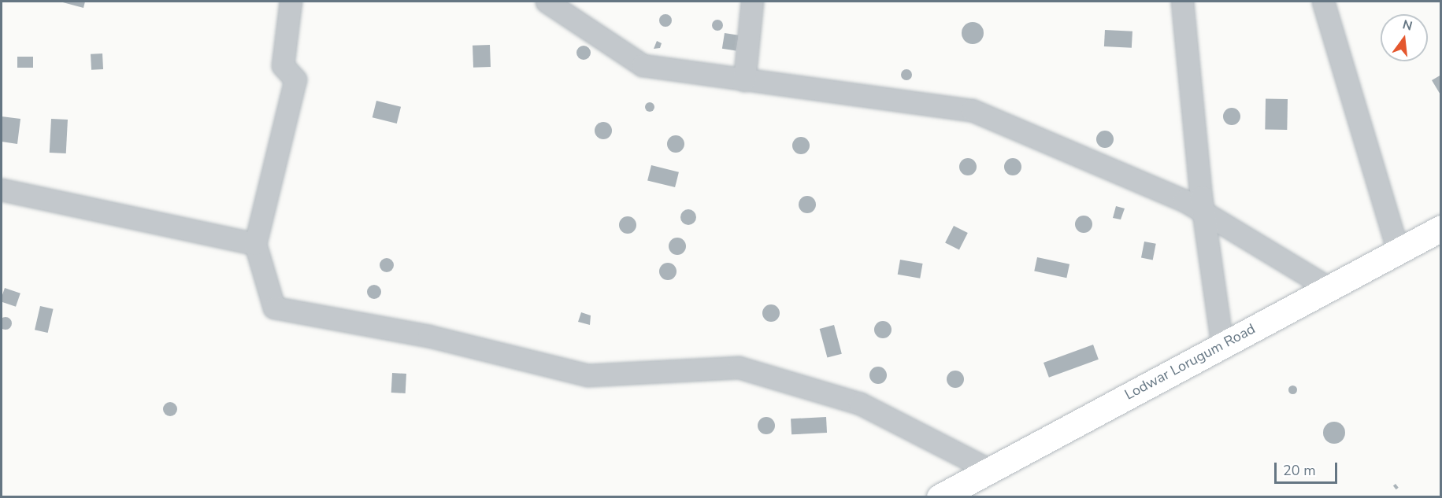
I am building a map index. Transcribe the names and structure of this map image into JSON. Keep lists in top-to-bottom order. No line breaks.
{"streets":{"main road":["Lodwar Lorugum Road"]},"scale_bar":"20 m","north":"top"}
